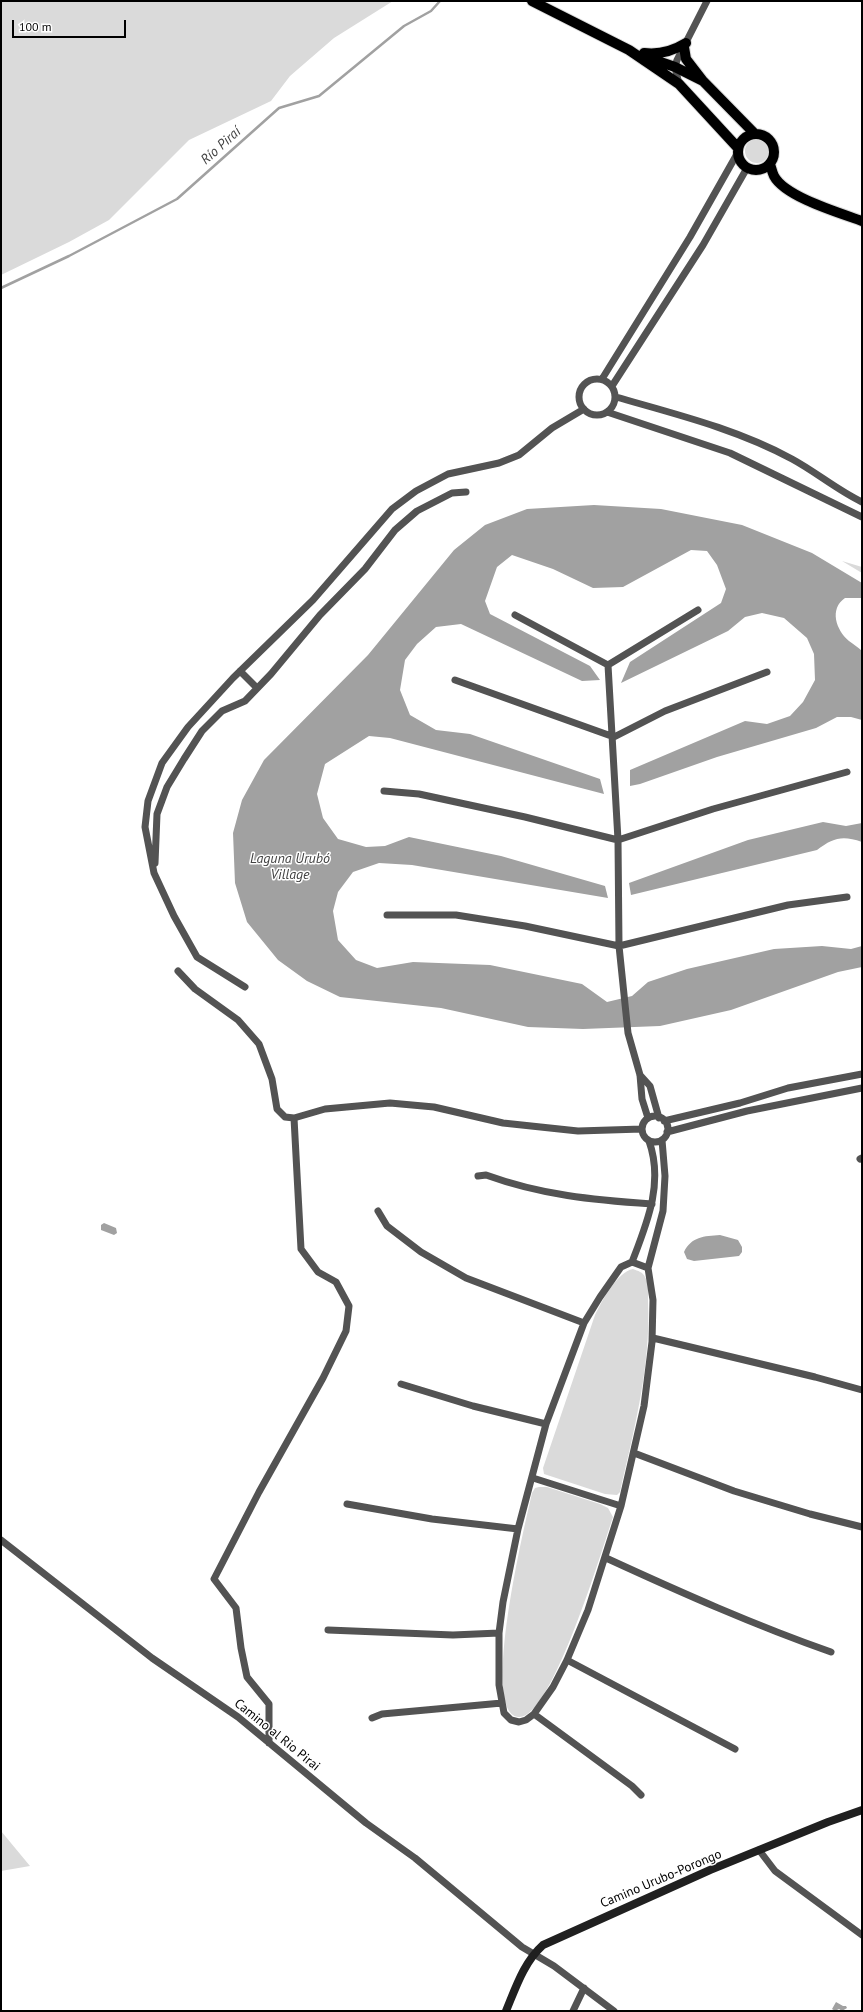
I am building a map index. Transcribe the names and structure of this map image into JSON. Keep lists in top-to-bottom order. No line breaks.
{"streets":{"main road":["Camino Urubo-Porongo"],"street":["Camino al Rio Pirai"]},"crossings":[["Camino al Rio Pirai","Camino Urubo-Porongo"]],"water":["Río Piraí","Laguna Urubó Village"],"scale_bar":"100 m"}
